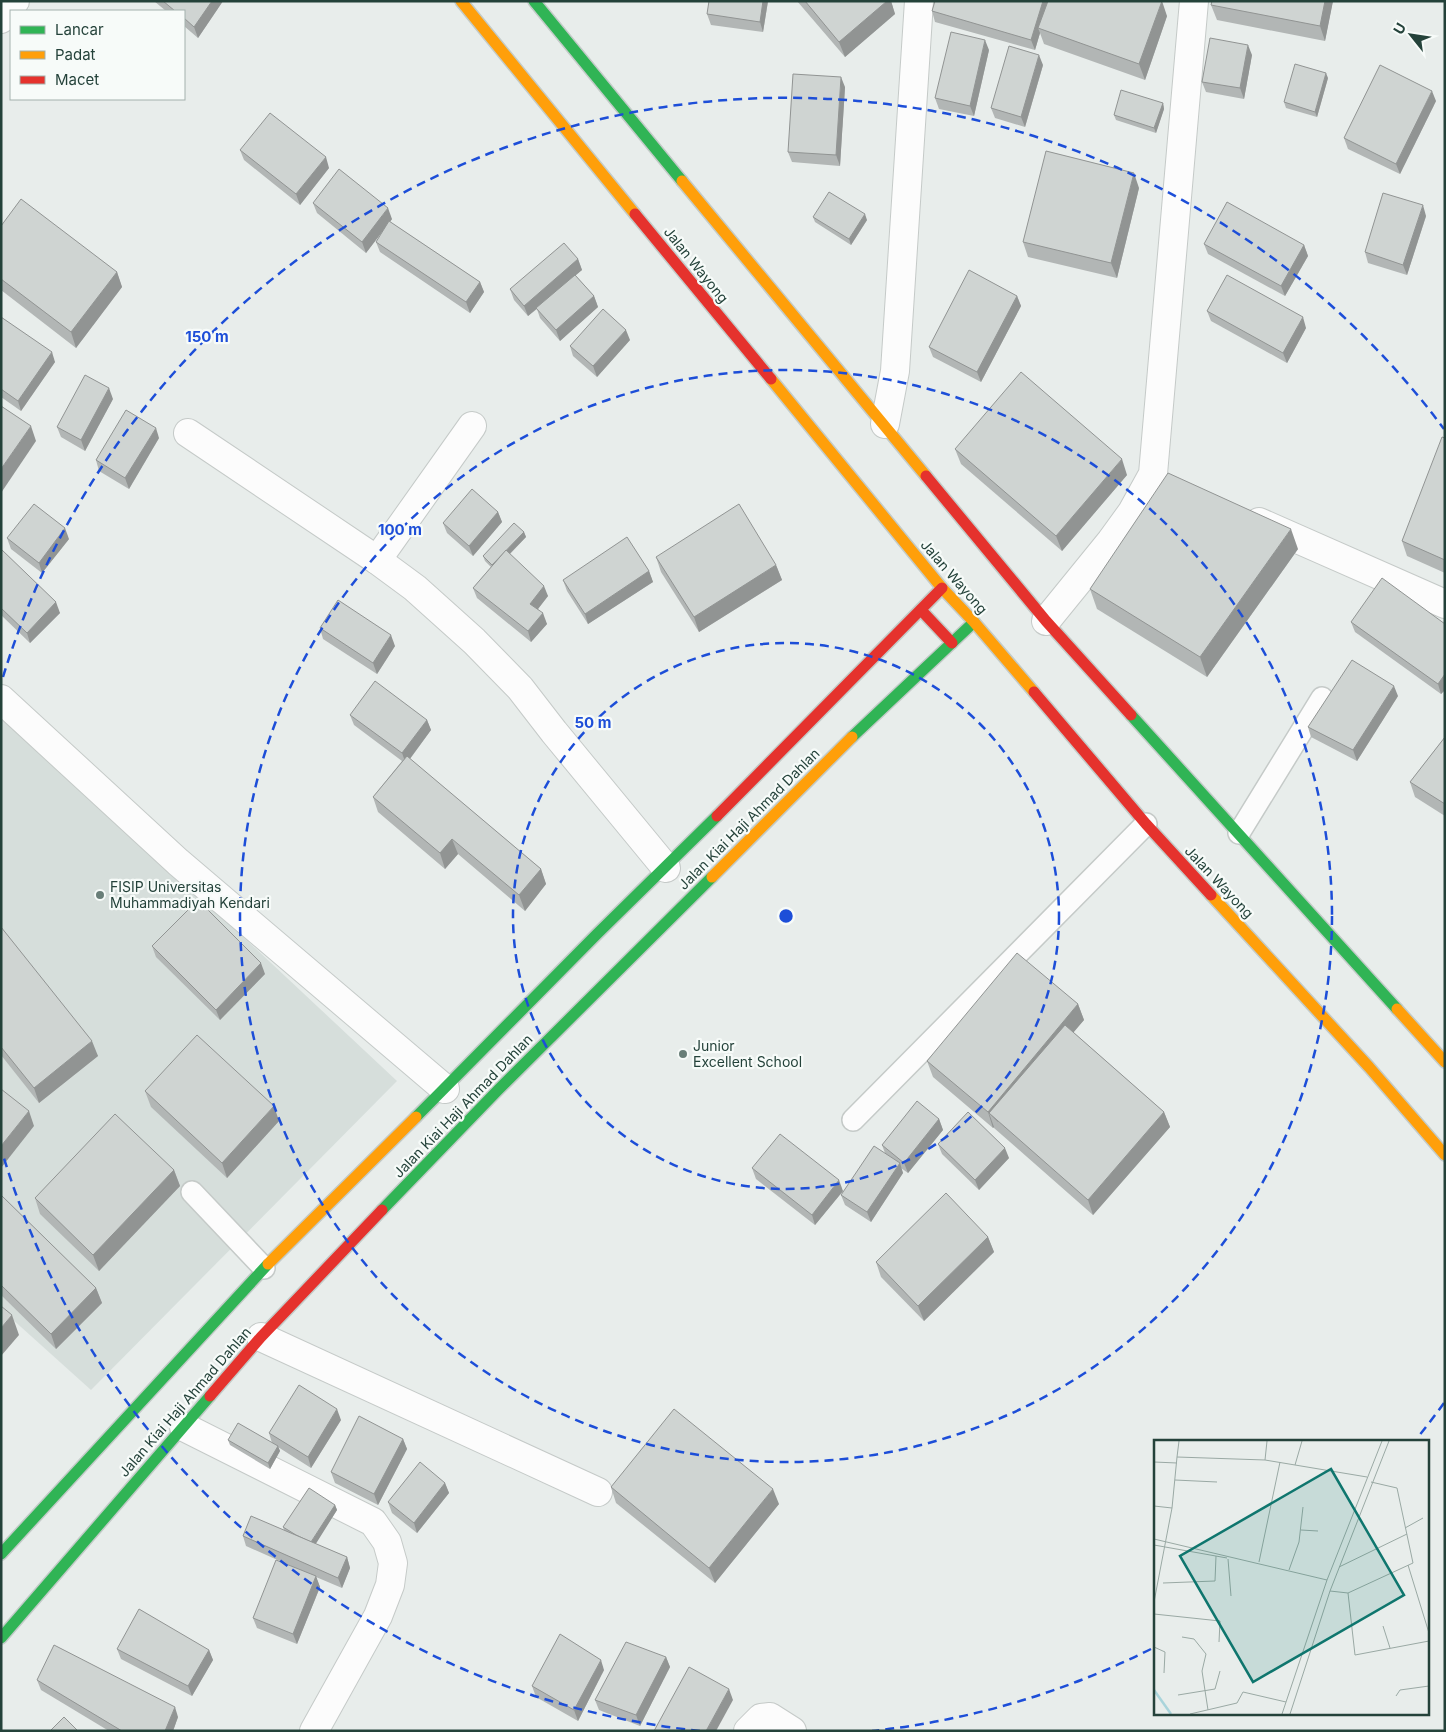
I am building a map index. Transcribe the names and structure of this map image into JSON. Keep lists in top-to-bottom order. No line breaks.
{"streets":{"main road":["Jalan Wayong","Jalan Kiai Haji Ahmad Dahlan"]},"crossings":[["Jalan Wayong","Jalan Kiai Haji Ahmad Dahlan"]],"places":["FISIP Universitas Muhammadiyah Kendari","Junior Excellent School"],"legend":["Lancar","Padat","Macet"],"north":"top left","rings":["150 m","100 m","50 m"]}
